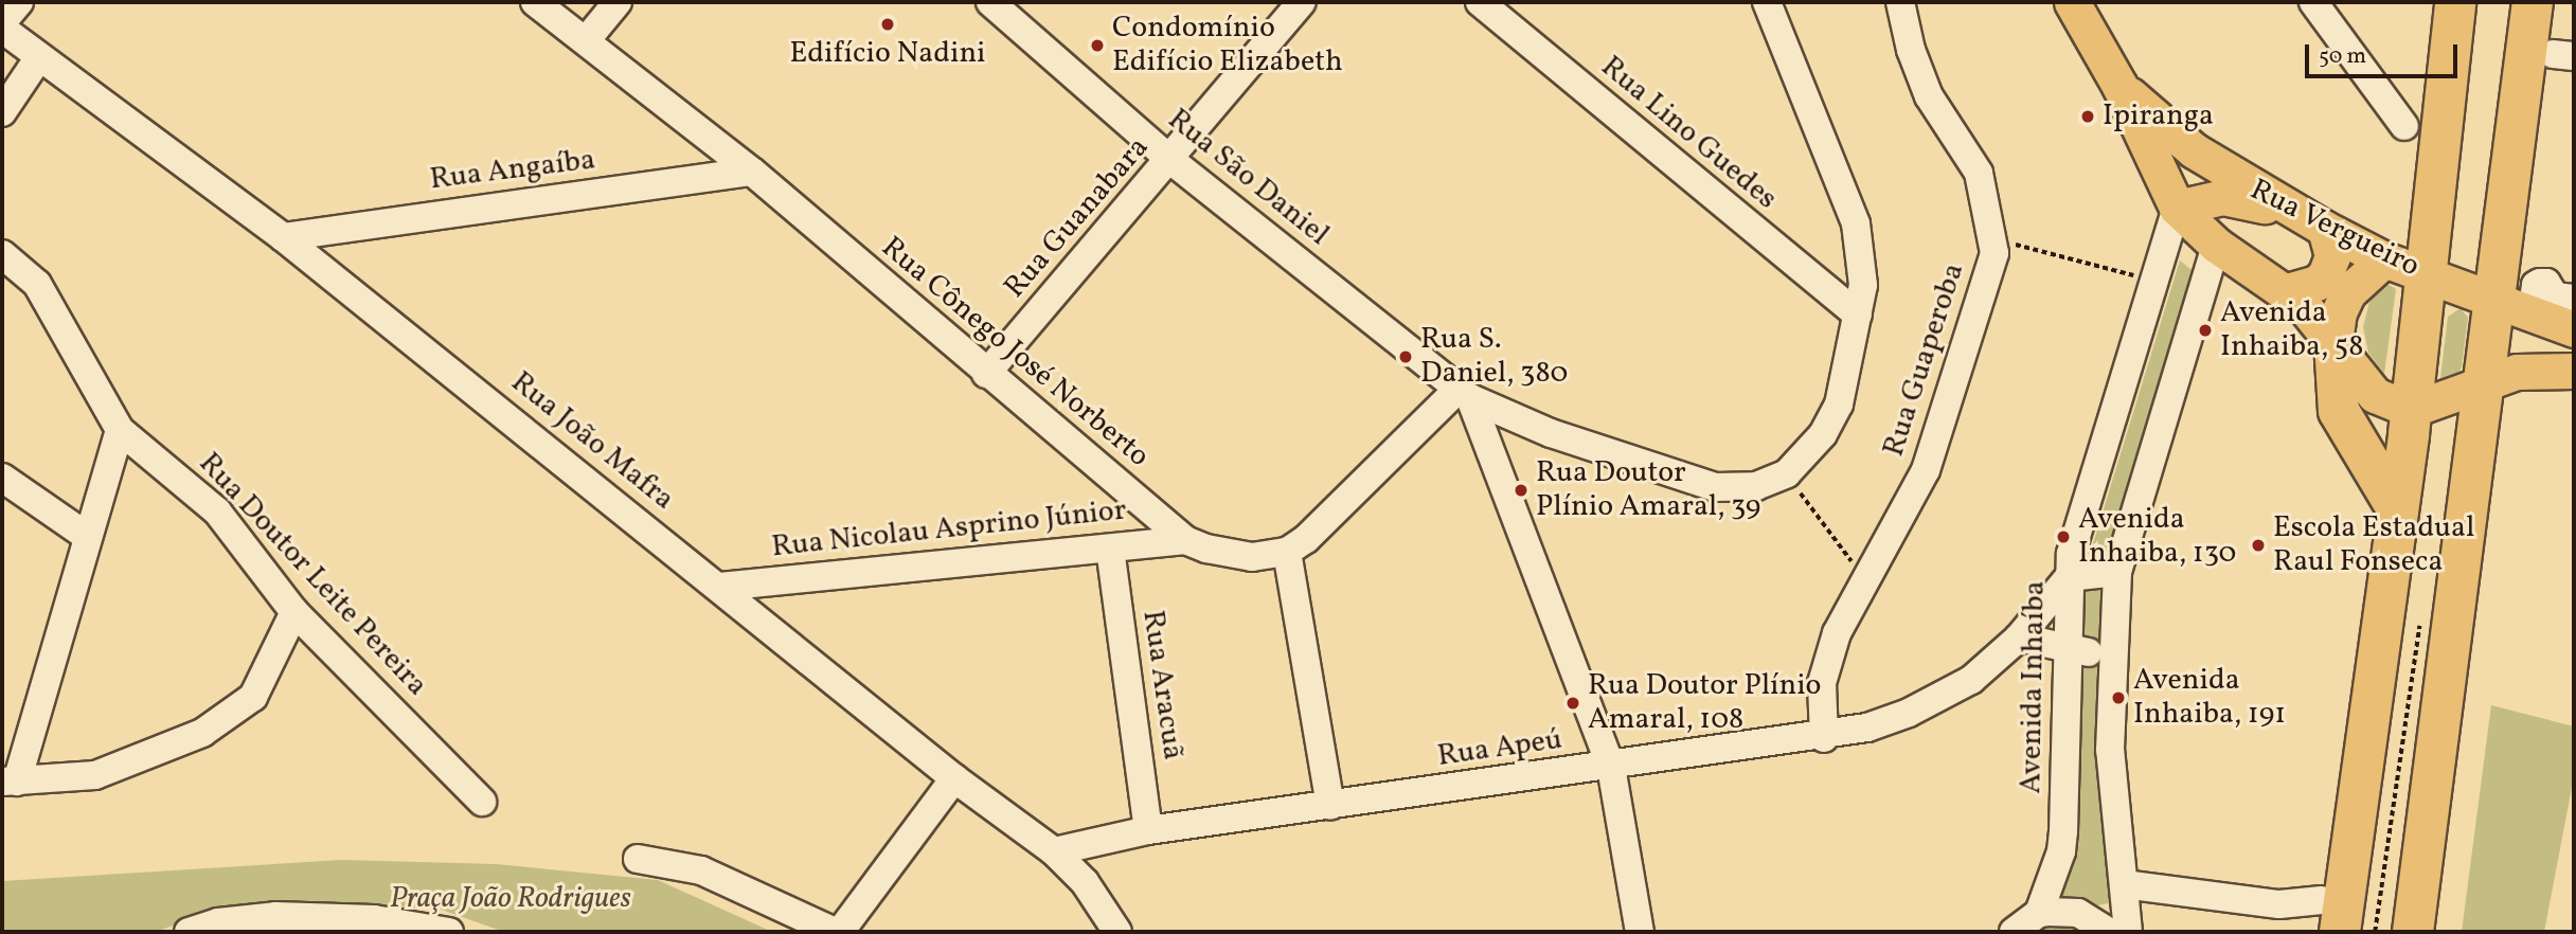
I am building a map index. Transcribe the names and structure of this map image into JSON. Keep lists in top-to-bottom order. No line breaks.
{"streets":{"main road":["Rua Vergueiro"],"street":["Rua Lino Guedes","Rua Angaíba","Rua São Daniel","Rua Guanabara","Rua Cônego José Norberto","Rua Guaperoba","Rua João Mafra","Rua Nicolau Asprino Júnior","Rua Doutor Leite Pereira","Rua Aracuã","Avenida Inhaíba","Rua Apeú"]},"crossings":[["Rua Angaíba","Rua Cônego José Norberto"],["Rua Angaíba","Rua João Mafra"],["Rua São Daniel","Rua Guanabara"],["Rua Guanabara","Rua Cônego José Norberto"],["Rua Vergueiro","Avenida Inhaíba"],["Rua Cônego José Norberto","Rua Nicolau Asprino Júnior"],["Rua Guaperoba","Rua Apeú"],["Rua João Mafra","Rua Nicolau Asprino Júnior"],["Rua João Mafra","Rua Apeú"],["Rua Nicolau Asprino Júnior","Rua Aracuã"],["Rua Aracuã","Rua Apeú"],["Avenida Inhaíba","Rua Apeú"]],"parks":["Praça João Rodrigues"],"places":["Edifício Nadini","Condomínio Edifício Elizabeth","Ipiranga","Avenida Inhaiba, 58","Rua S. Daniel, 380","Rua Doutor Plínio Amaral, 39","Avenida Inhaiba, 130","Escola Estadual Raul Fonseca","Avenida Inhaiba, 191","Rua Doutor Plínio Amaral, 108"],"scale_bar":"50 m"}
